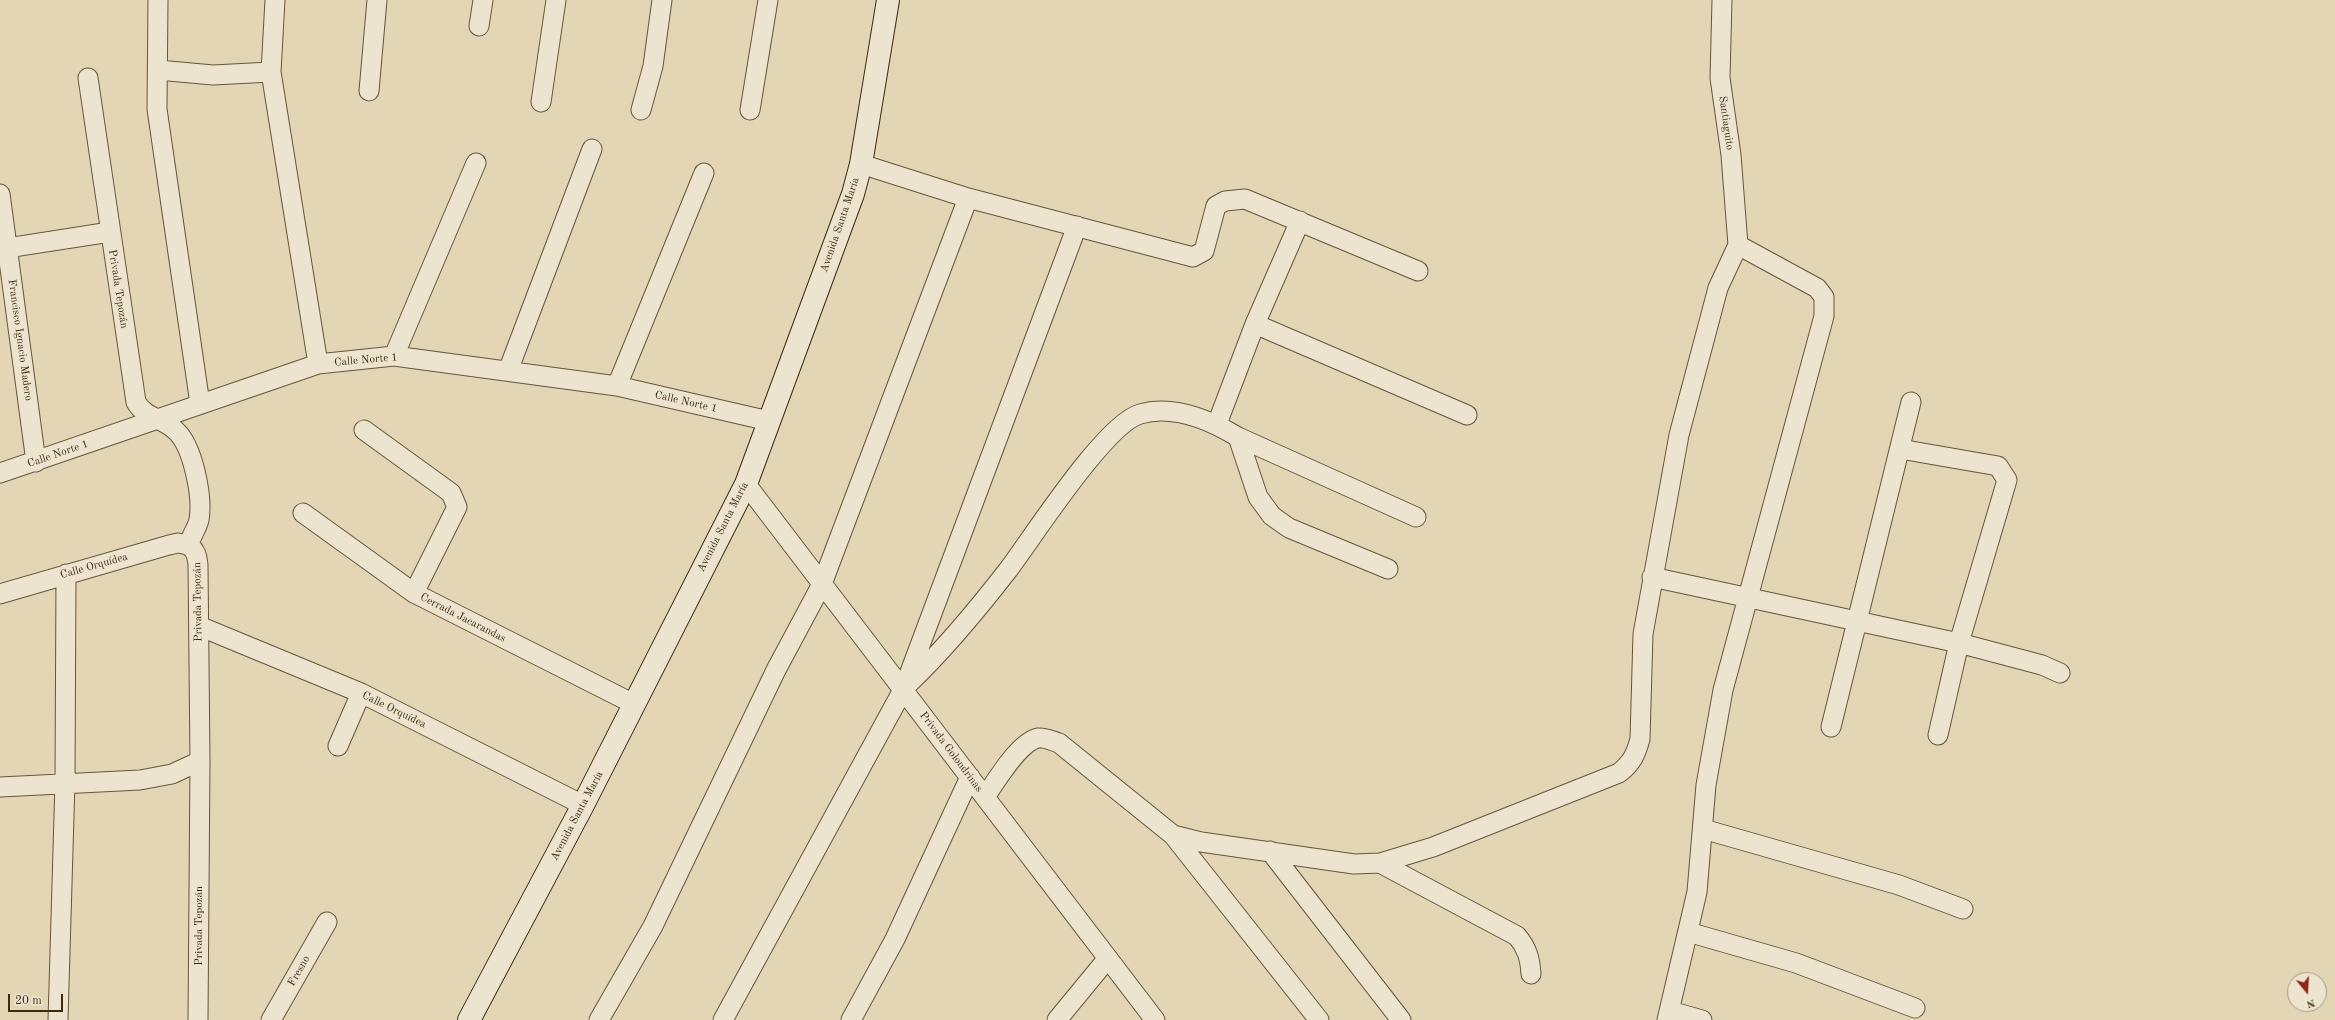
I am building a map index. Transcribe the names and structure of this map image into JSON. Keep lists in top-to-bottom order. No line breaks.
{"streets":{"main road":["Avenida Santa María"],"street":["Santiaguito","Privada Tepozán","Francisco Ignacio Madero","Calle Norte 1","Calle Orquídea","Cerrada Jacarandas","Privada Golondrinas","Fresno"]},"crossings":[["Avenida Santa María","Calle Norte 1"],["Avenida Santa María","Calle Orquídea"],["Avenida Santa María","Cerrada Jacarandas"],["Avenida Santa María","Privada Golondrinas"],["Privada Tepozán","Calle Norte 1"],["Privada Tepozán","Calle Orquídea"],["Francisco Ignacio Madero","Calle Norte 1"]],"scale_bar":"20 m","north":"bottom"}
